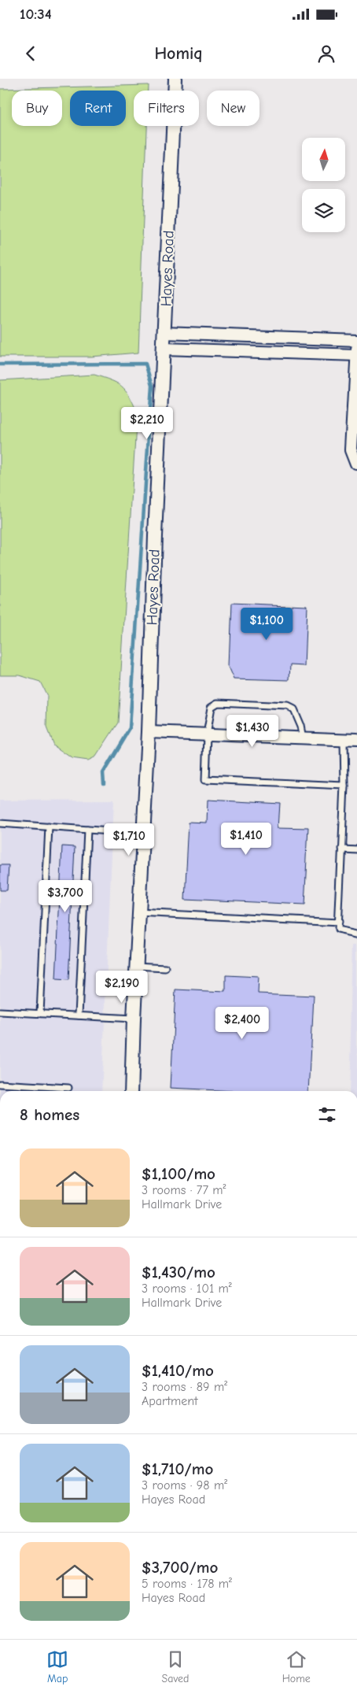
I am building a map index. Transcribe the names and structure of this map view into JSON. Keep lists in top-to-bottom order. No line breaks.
{"streets":{"street":["Hayes Road"]},"north":"top","page":{"status":"10:34","header":"Homiq","chip":["Buy","Rent","Filters","New"],"price":["$2,210","$1,100","$1,430","$1,410","$1,710","$3,700","$2,190","$2,400"],"heading":"8 homes","list":[{"name":"$1,100/mo","note":"3 rooms · 77 m² · Hallmark Drive"},{"name":"$1,430/mo","note":"3 rooms · 101 m² · Hallmark Drive"},{"name":"$1,410/mo","note":"3 rooms · 89 m² · Apartment"},{"name":"$1,710/mo","note":"3 rooms · 98 m² · Hayes Road"},{"name":"$3,700/mo","note":"5 rooms · 178 m² · Hayes Road"}],"tabs":["Map","Saved","Home"]}}
